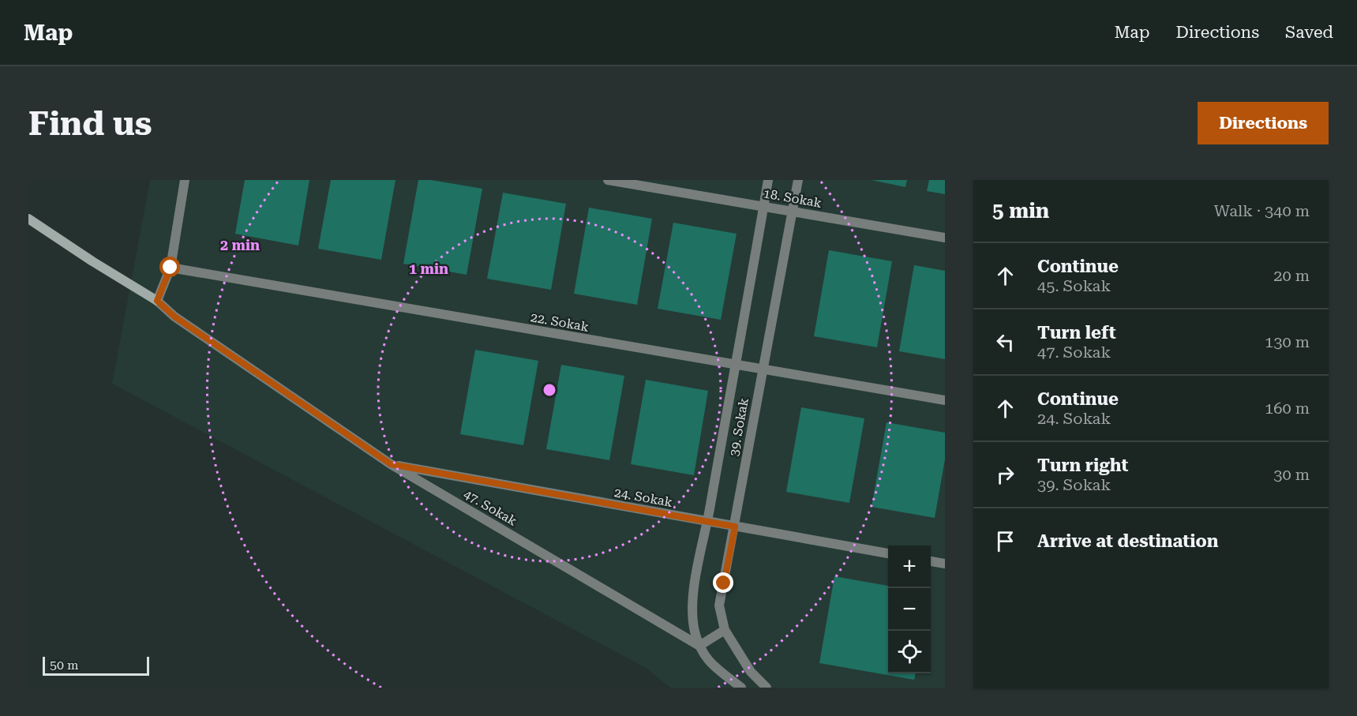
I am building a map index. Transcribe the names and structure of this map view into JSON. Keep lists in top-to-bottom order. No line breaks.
{"streets":{"street":["18. Sokak","22. Sokak","39. Sokak","24. Sokak","47. Sokak"]},"crossings":[["18. Sokak","39. Sokak"],["22. Sokak","39. Sokak"],["39. Sokak","24. Sokak"],["39. Sokak","47. Sokak"],["24. Sokak","47. Sokak"]],"scale_bar":"50 m","page":{"header":"Map","nav":["Map","Directions","Saved"],"buttons":"Directions","title":"Find us","heading":["5 min","Walk · 340 m"],"list":[["Continue","45. Sokak","20 m"],["Turn left","47. Sokak","130 m"],["Continue","24. Sokak","160 m"],["Turn right","39. Sokak","30 m"],"Arrive at destination"],"map_buttons":["+","−"],"scale":"50 m"},"rings":["2 min","1 min"]}
